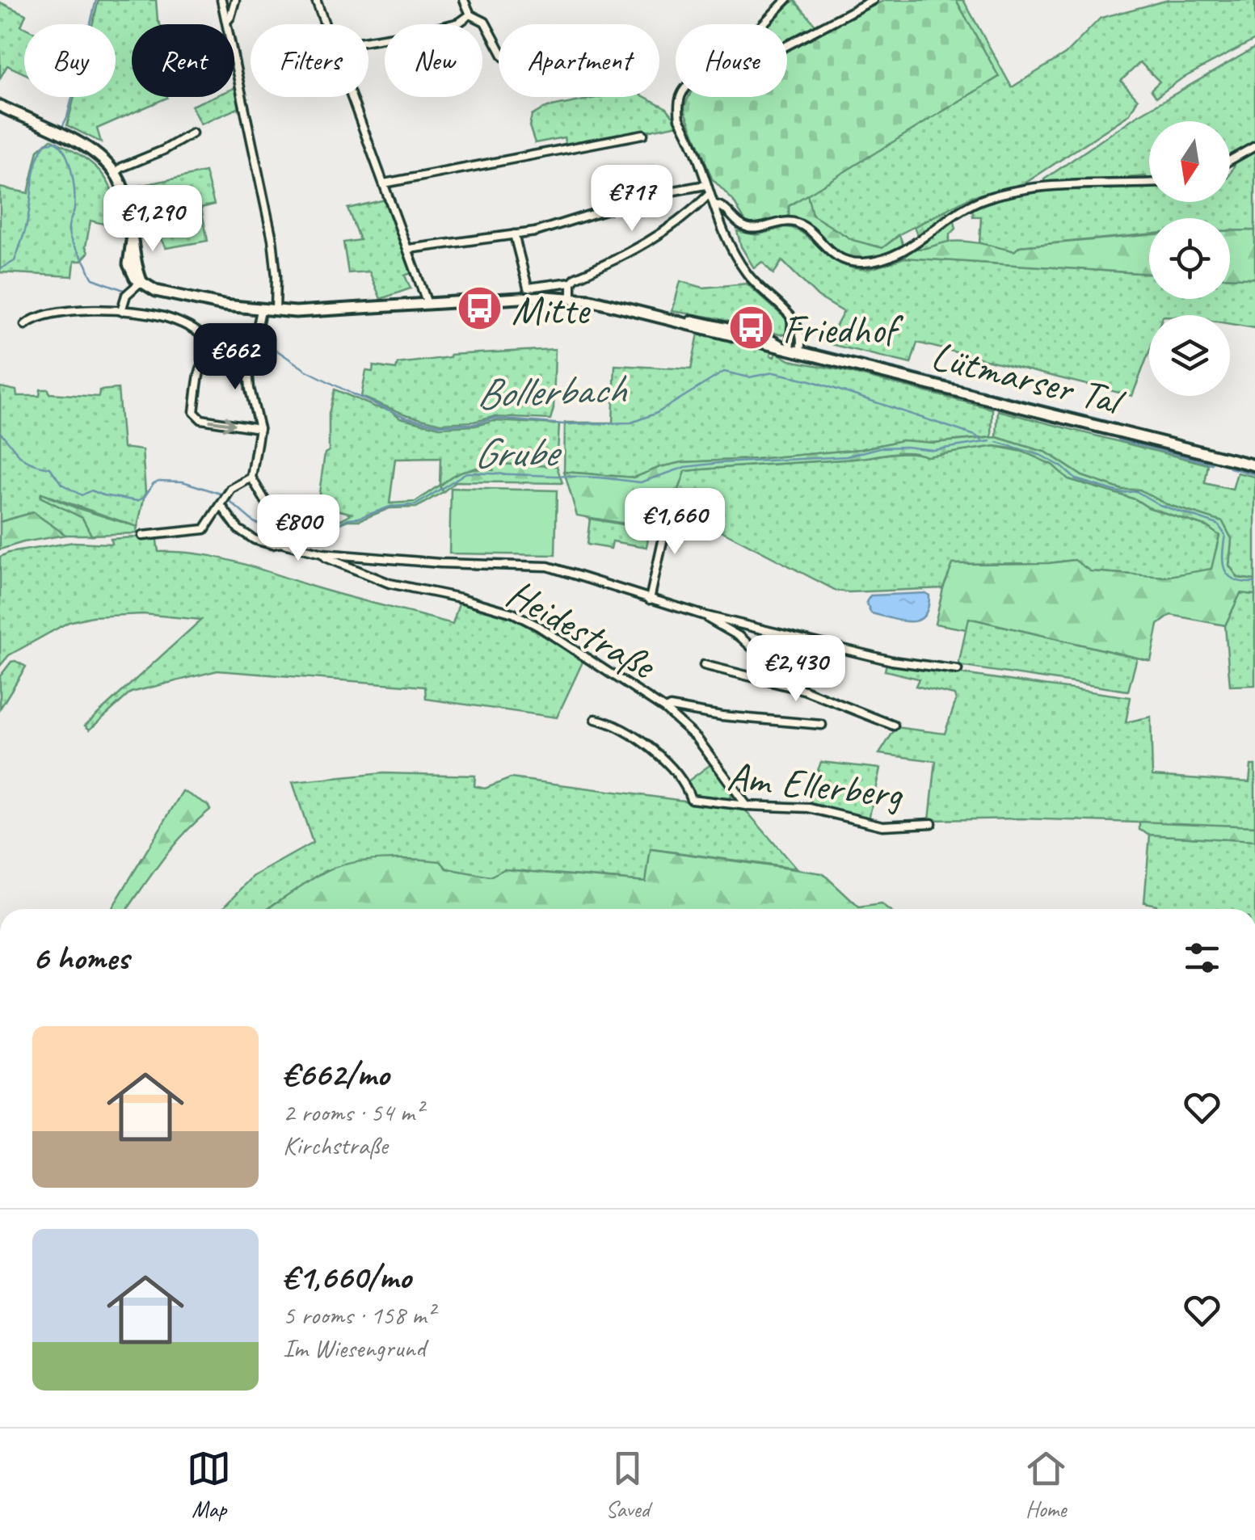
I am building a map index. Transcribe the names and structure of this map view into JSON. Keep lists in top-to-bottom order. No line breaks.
{"streets":{"main road":["Lütmarser Tal"],"street":["Heidestraße","Am Ellerberg"]},"crossings":[["Heidestraße","Am Ellerberg"]],"water":["Bollerbach","Grube"],"places":{"bus stop":["Mitte","Friedhof"]},"north":"bottom","page":{"chip":["Buy","Rent","Filters","New","Apartment","House"],"price":["€717","€1,290","€662","€1,660","€800","€2,430"],"heading":"6 homes","list":[{"name":"€662/mo","note":"2 rooms · 54 m² · Kirchstraße"},{"name":"€1,660/mo","note":"5 rooms · 158 m² · Im Wiesengrund"}],"tabs":["Map","Saved","Home"]}}
